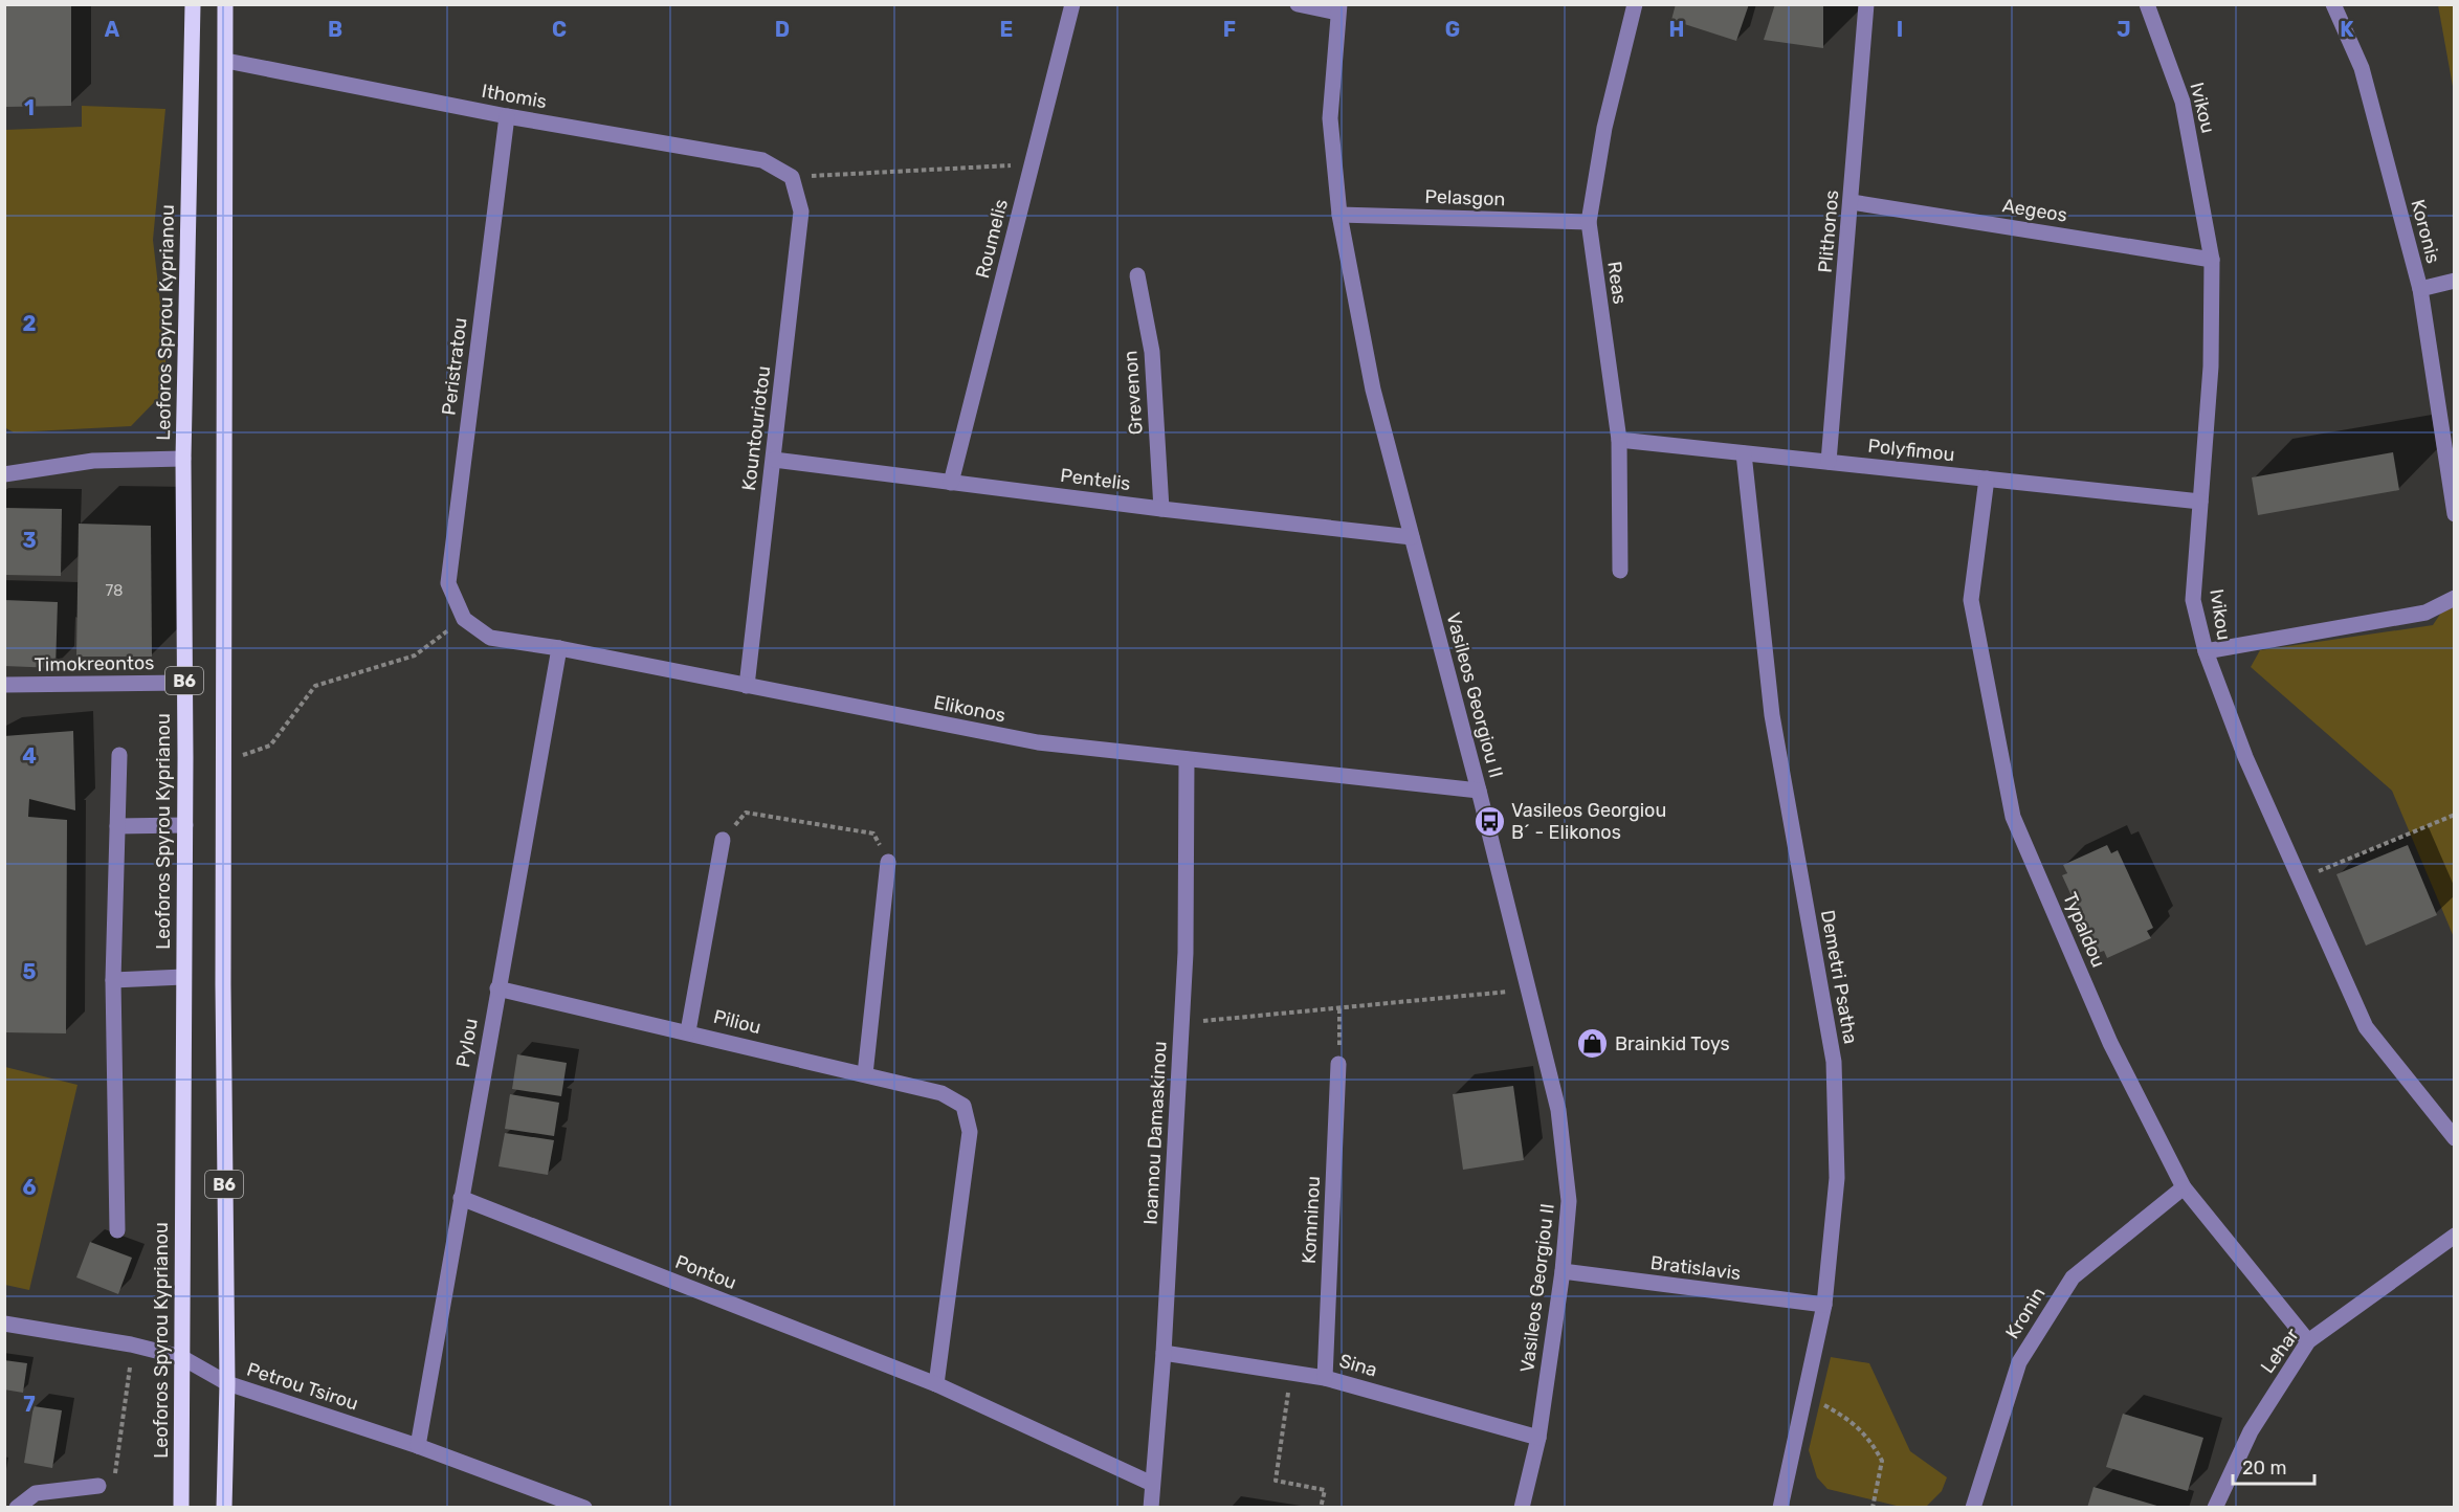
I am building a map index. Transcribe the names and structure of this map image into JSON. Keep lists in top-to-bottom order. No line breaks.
{"streets":{"main road":["Leoforos Spyrou Kyprianou","B6"],"street":["Ithomis","Ivikou","Pelasgon","Aegeos","Plithonos","Koronis","Roumelis","Reas","Peristratou","Grevenon","Kountouriotou","Polyfimou","Pentelis","Timokreontos","Vasileos Georgiou II","Elikonos","Typaldou","Demetri Psatha","Piliou","Pylou","Ioannou Damaskinou","Komninou","Bratislavis","Pontou","Kronin","Lehar","Sina","Petrou Tsirou"]},"crossings":[["Ithomis","Peristratou"],["Ithomis","Kountouriotou"],["Ithomis","B6"],["Ivikou","Aegeos"],["Ivikou","Polyfimou"],["Pelasgon","Reas"],["Pelasgon","Vasileos Georgiou II"],["Aegeos","Plithonos"],["Plithonos","Polyfimou"],["Roumelis","Pentelis"],["Reas","Polyfimou"],["Leoforos Spyrou Kyprianou","Timokreontos"],["Leoforos Spyrou Kyprianou","Petrou Tsirou"],["Peristratou","Elikonos"],["Grevenon","Pentelis"],["Kountouriotou","Pentelis"],["Kountouriotou","Elikonos"],["Polyfimou","Typaldou"],["Polyfimou","Demetri Psatha"],["Pentelis","Vasileos Georgiou II"],["B6","Petrou Tsirou"],["Vasileos Georgiou II","Elikonos"],["Vasileos Georgiou II","Bratislavis"],["Vasileos Georgiou II","Sina"],["Elikonos","Pylou"],["Elikonos","Ioannou Damaskinou"],["Typaldou","Kronin"],["Typaldou","Lehar"],["Demetri Psatha","Bratislavis"],["Piliou","Pylou"],["Piliou","Pontou"],["Pylou","Pontou"],["Pylou","Petrou Tsirou"],["Ioannou Damaskinou","Pontou"],["Ioannou Damaskinou","Sina"],["Komninou","Sina"]],"places":{"bus stop":["Vasileos Georgiou B´ - Elikonos"],"shop":["Brainkid Toys"]},"house_numbers":["78"],"scale_bar":"20 m","grid":{"columns":["A","B","C","D","E","F","G","H","I","J","K"],"rows":["1","2","3","4","5","6","7"]}}
